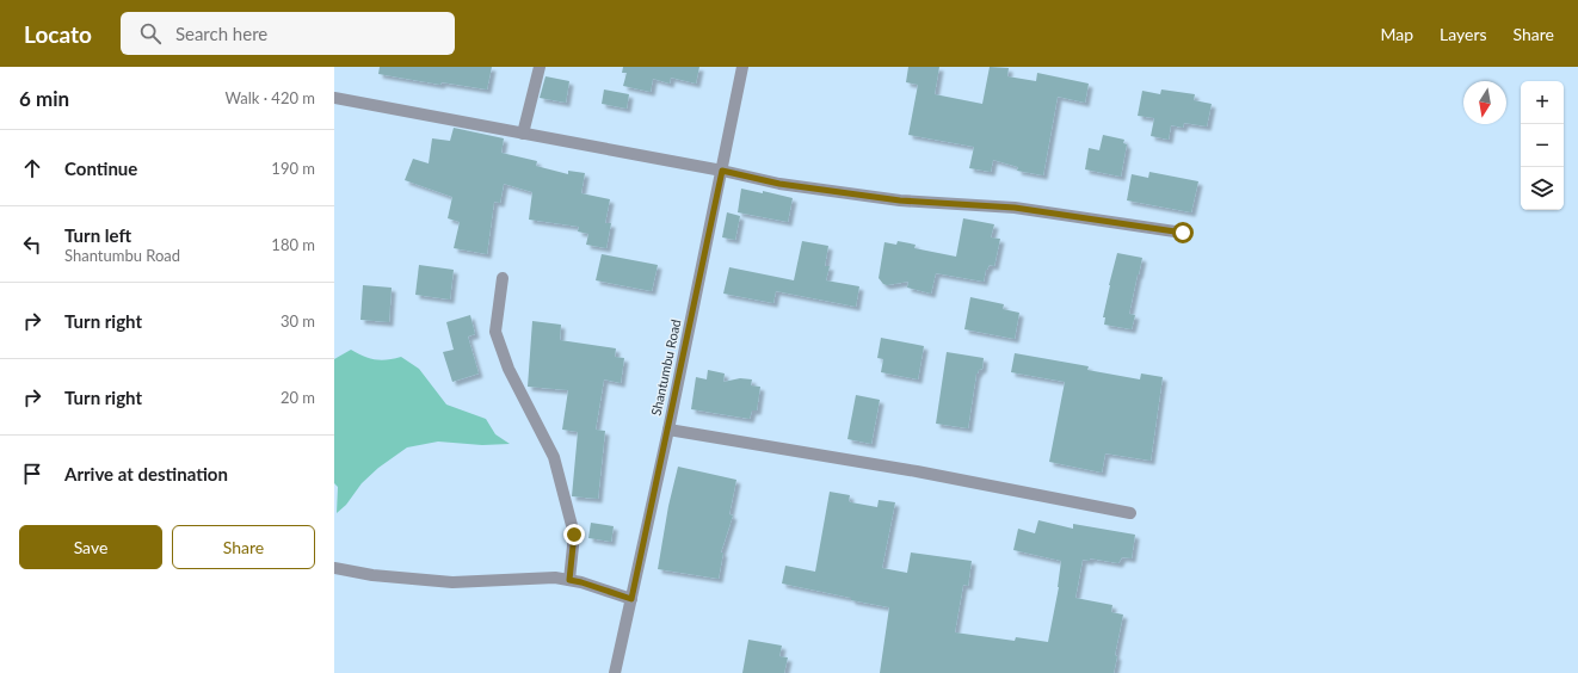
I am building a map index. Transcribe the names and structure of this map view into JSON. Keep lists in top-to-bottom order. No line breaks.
{"streets":{"street":["Shantumbu Road"]},"north":"bottom","page":{"header":"Locato","search":"Search here","nav":["Map","Layers","Share"],"heading":["6 min","Walk · 420 m"],"map_buttons":["+","−"],"list":[["Continue","190 m"],["Turn left","Shantumbu Road","180 m"],["Turn right","30 m"],["Turn right","20 m"],"Arrive at destination"],"buttons":["Save","Share"]}}
